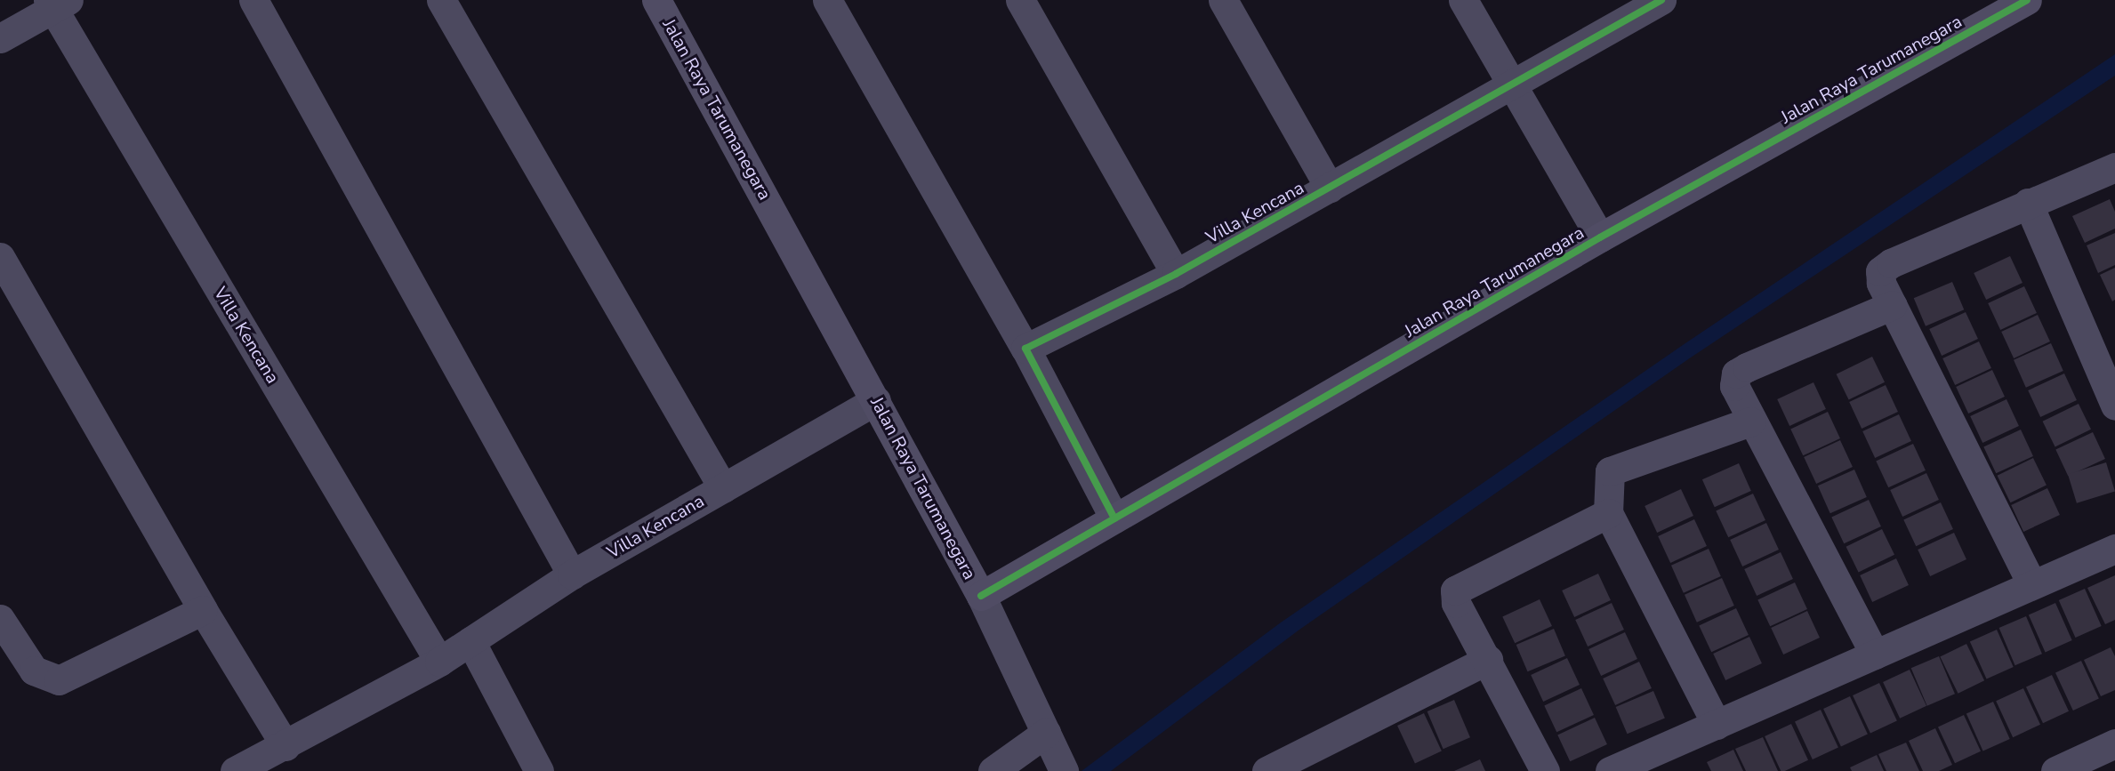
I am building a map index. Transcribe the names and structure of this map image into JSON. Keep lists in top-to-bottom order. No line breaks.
{"streets":{"street":["Jalan Raya Tarumanegara","Villa Kencana"]},"crossings":[["Jalan Raya Tarumanegara","Villa Kencana"]]}
